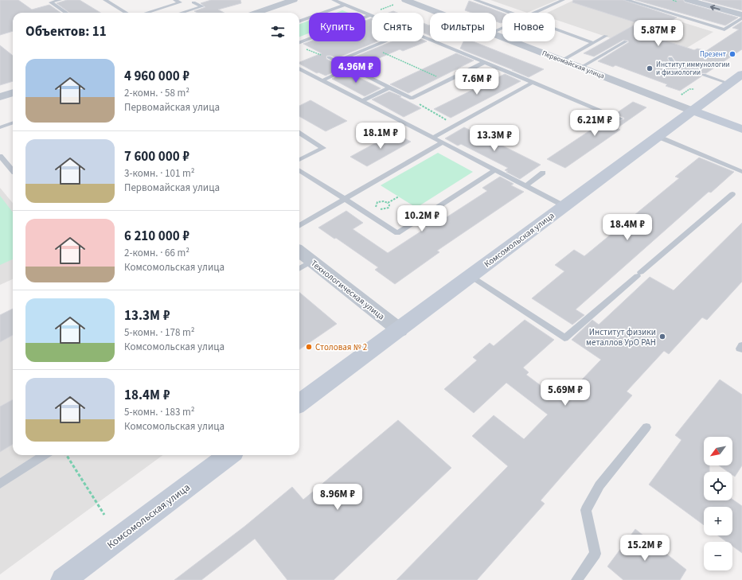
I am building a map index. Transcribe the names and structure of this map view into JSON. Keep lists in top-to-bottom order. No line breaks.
{"streets":{"main road":["Первомайская улица","Комсомольская улица"],"street":["Технологическая улица"]},"crossings":[["Первомайская улица","Комсомольская улица"],["Комсомольская улица","Технологическая улица"]],"places":["Презент","Институт иммунологии и физиологии","Институт физики металлов УрО РАН","Столовая № 2"],"north":"bottom left","page":{"chip":["Купить","Снять","Фильтры","Новое"],"heading":"Объектов: 11","price":["5.87M ₽","4.96M ₽","7.6M ₽","6.21M ₽","18.1M ₽","13.3M ₽","10.2M ₽","18.4M ₽","5.69M ₽","8.96M ₽","15.2M ₽"],"list":[{"name":"4 960 000 ₽","note":"2-комн. · 58 m² · Первомайская улица"},{"name":"7 600 000 ₽","note":"3-комн. · 101 m² · Первомайская улица"},{"name":"6 210 000 ₽","note":"2-комн. · 66 m² · Комсомольская улица"},{"name":"13.3M ₽","note":"5-комн. · 178 m² · Комсомольская улица"},{"name":"18.4M ₽","note":"5-комн. · 183 m² · Комсомольская улица"}],"map_buttons":["+","−"]}}
